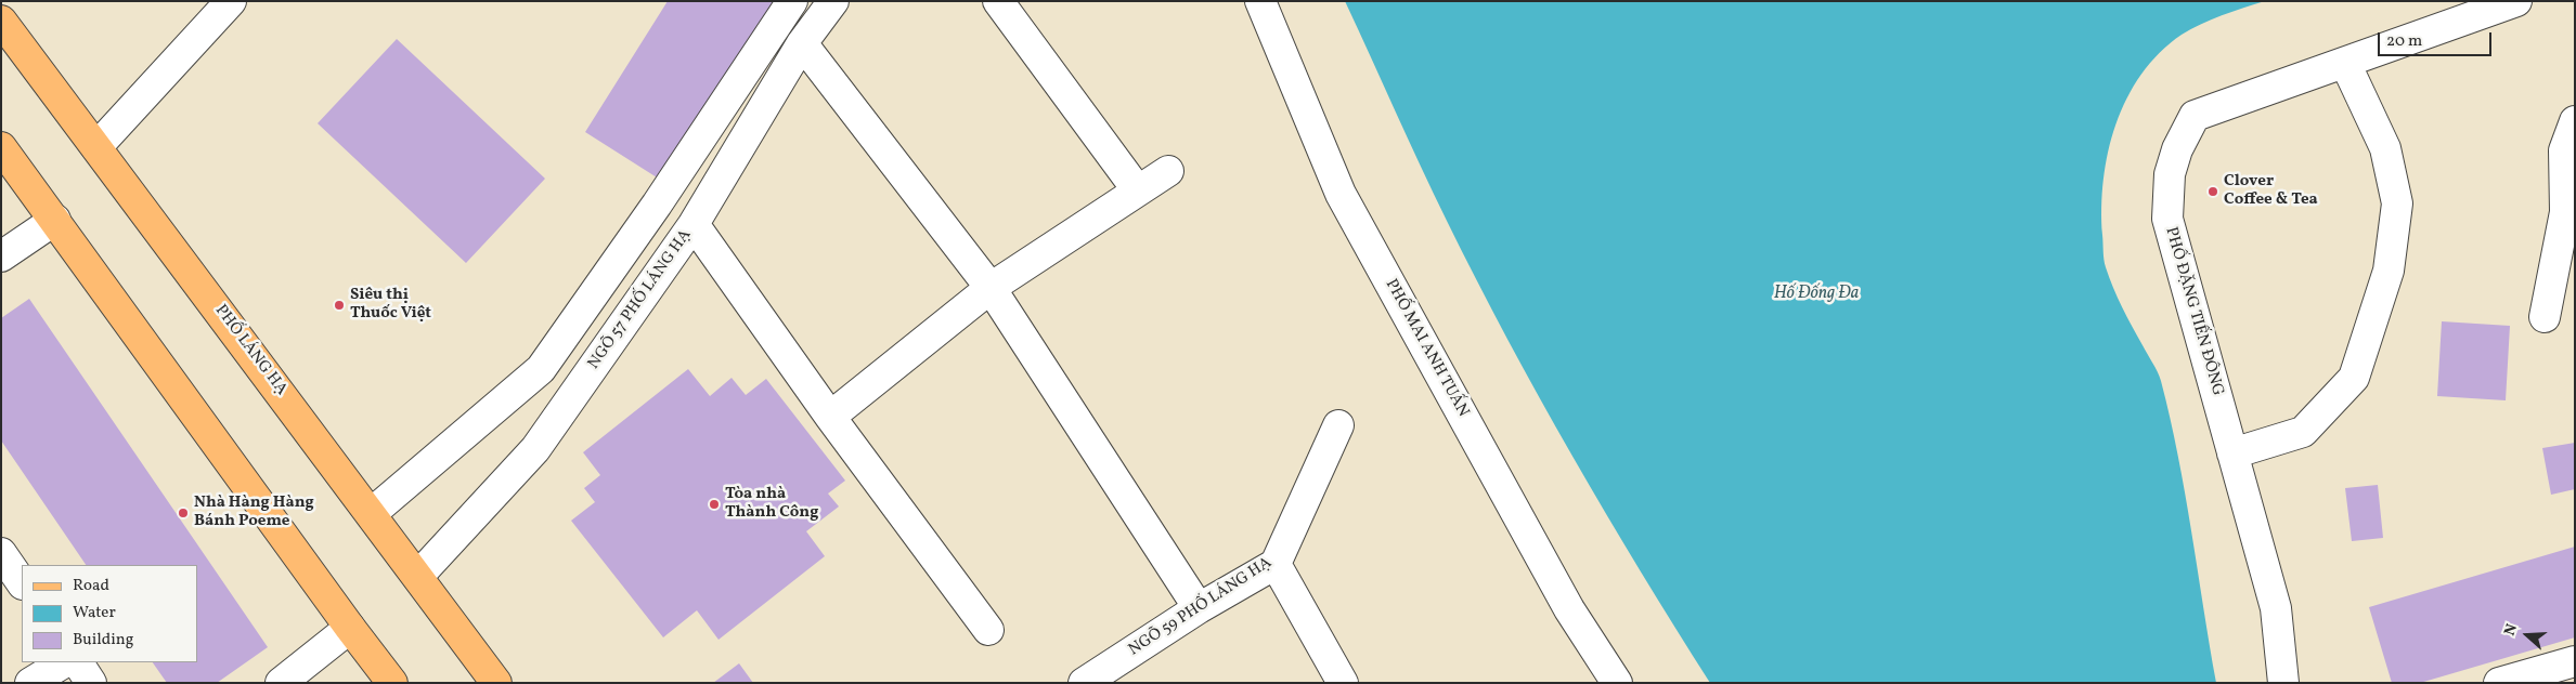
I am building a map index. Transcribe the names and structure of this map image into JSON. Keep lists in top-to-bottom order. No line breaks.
{"streets":{"main road":["PHỐ LÁNG HẠ"],"street":["NGÕ 57 PHỐ LÁNG HẠ","PHỐ ĐẶNG TIẾN ĐÔNG","PHỐ MAI ANH TUẤN","NGÕ 59 PHỐ LÁNG HẠ"]},"crossings":[["NGÕ 57 PHỐ LÁNG HẠ","PHỐ LÁNG HẠ"]],"water":["Hố Đống Đa"],"places":["Clover Coffee & Tea","Siêu thị Thuốc Việt","Tòa nhà Thành Công","Nhà Hàng Hàng Bánh Poeme"],"legend":["Road","Water","Building"],"scale_bar":"20 m","north":"left"}
